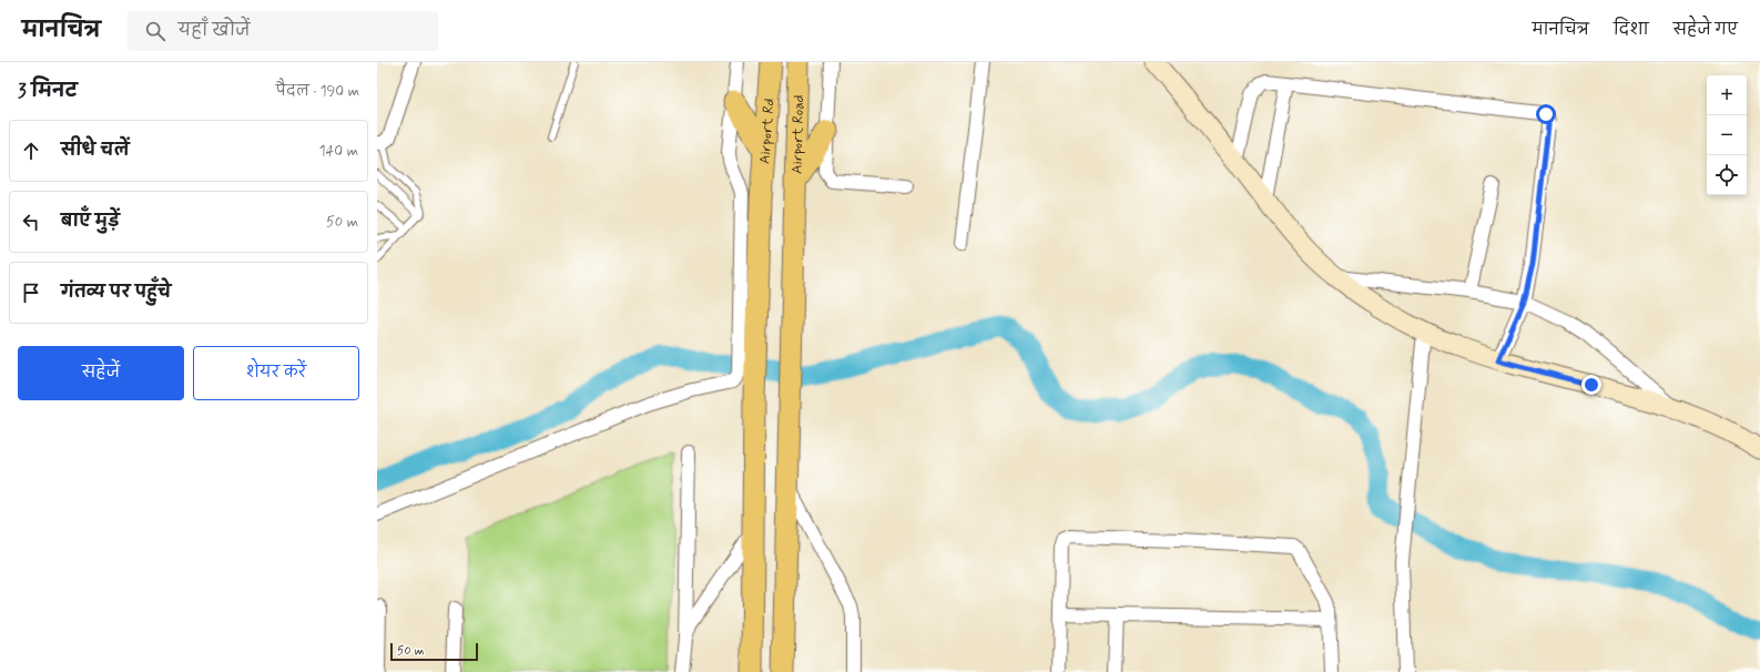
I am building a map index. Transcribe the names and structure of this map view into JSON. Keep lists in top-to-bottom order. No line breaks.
{"streets":{"main road":["Airport Rd","Airport Road"]},"scale_bar":"50 m","page":{"header":"मानचित्र","search":"यहाँ खोजें","nav":["मानचित्र","दिशा","सहेजे गए"],"heading":["3 मिनट","पैदल · 190 m"],"map_buttons":["+","−"],"list":[["सीधे चलें","140 m"],["बाएँ मुड़ें","50 m"],"गंतव्य पर पहुँचे"],"buttons":["सहेजें","शेयर करें"],"scale":"50 m"}}
